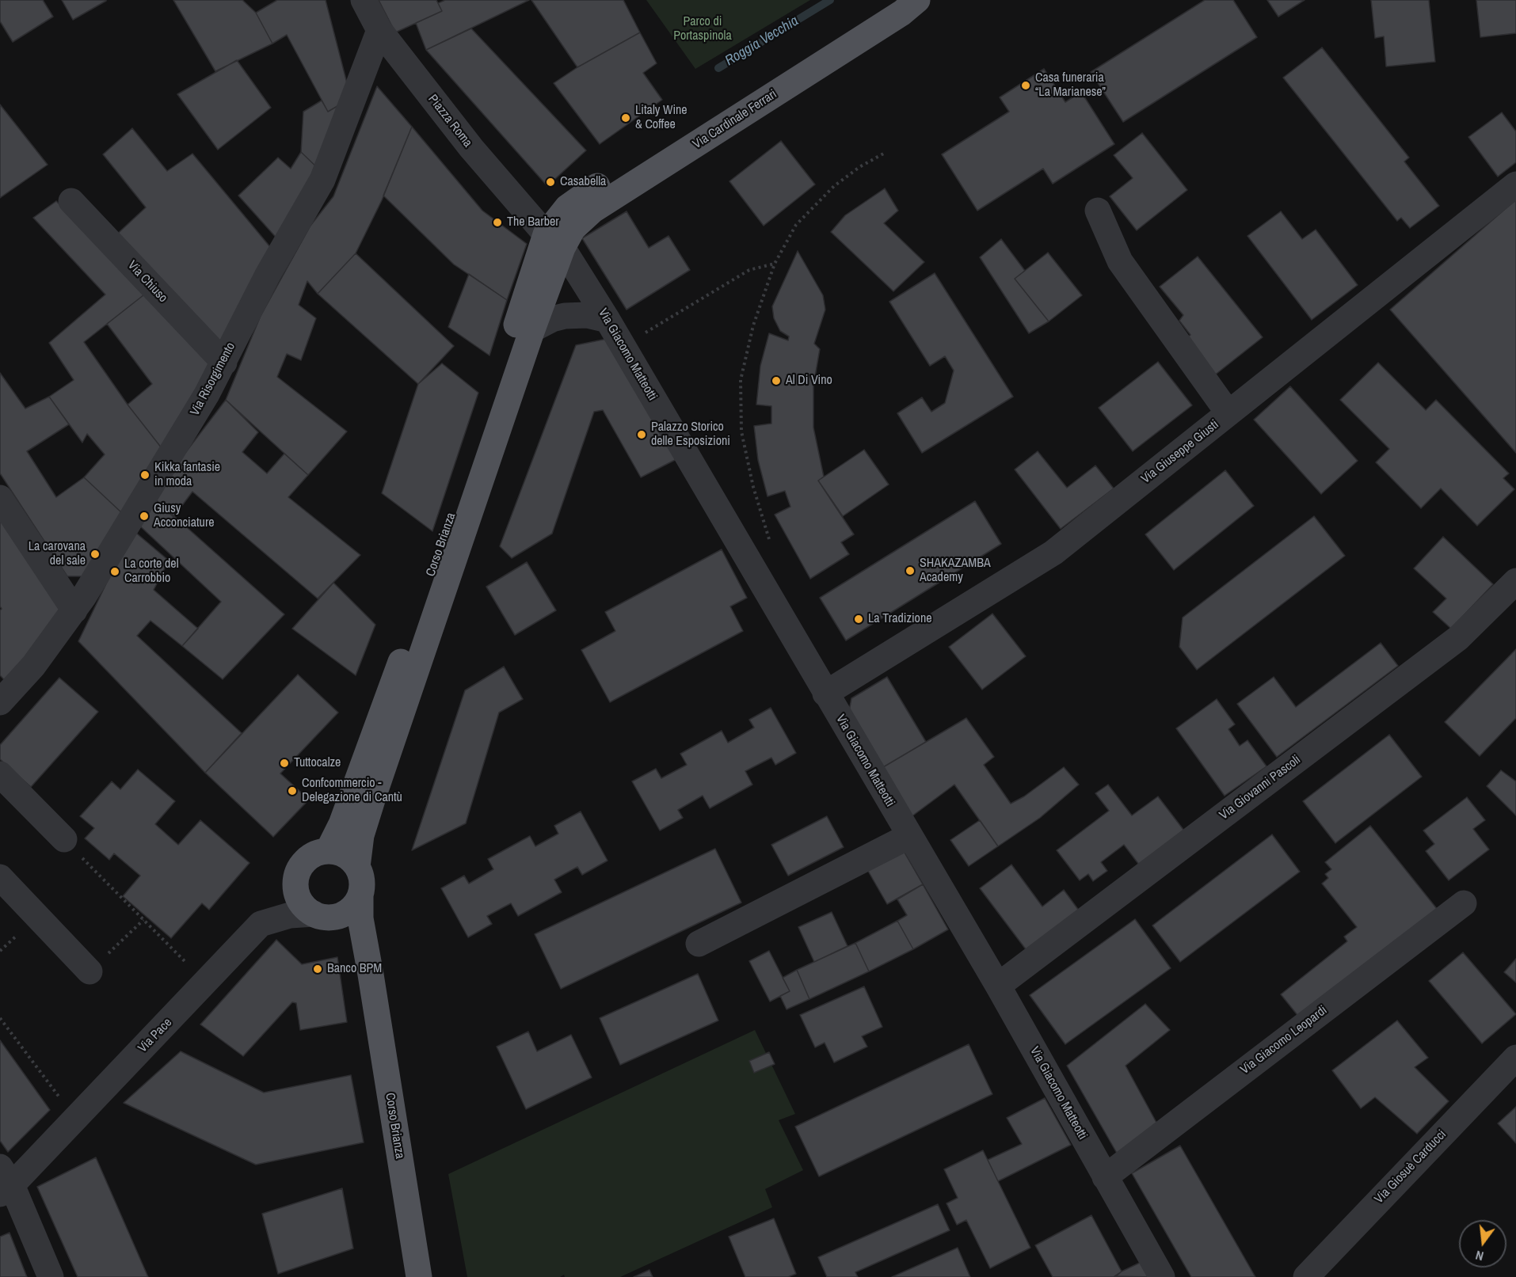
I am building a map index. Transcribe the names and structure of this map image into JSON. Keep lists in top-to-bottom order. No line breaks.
{"streets":{"main road":["Via Cardinale Ferrari","Corso Brianza"],"street":["Piazza Roma","Via Chiuso","Via Giacomo Matteotti","Via Risorgimento","Via Giuseppe Giusti","Via Giovanni Pascoli","Via Pace","Via Giacomo Leopardi","Via Giosuè Carducci"]},"crossings":[["Via Cardinale Ferrari","Piazza Roma"],["Via Cardinale Ferrari","Via Giacomo Matteotti"],["Via Cardinale Ferrari","Corso Brianza"],["Piazza Roma","Via Giacomo Matteotti"],["Piazza Roma","Via Risorgimento"],["Piazza Roma","Corso Brianza"],["Via Chiuso","Via Risorgimento"],["Via Giacomo Matteotti","Via Giuseppe Giusti"],["Via Giacomo Matteotti","Corso Brianza"],["Via Giacomo Matteotti","Via Giovanni Pascoli"],["Via Giacomo Matteotti","Via Giacomo Leopardi"],["Corso Brianza","Via Pace"]],"water":["Roggia Vecchia"],"parks":["Parco di Portaspinola"],"places":["Casa funeraria “La Marianese”","Litaly Wine & Coffee","Casabella","The Barber","Al Di Vino","Palazzo Storico delle Esposizioni","Kikka fantasie in moda","Giusy Acconciature","La carovana del sale","SHAKAZAMBA Academy","La corte del Carrobbio","La Tradizione","Tuttocalze","Confcommercio - Delegazione di Cantù","Banco BPM"],"north":"bottom"}
